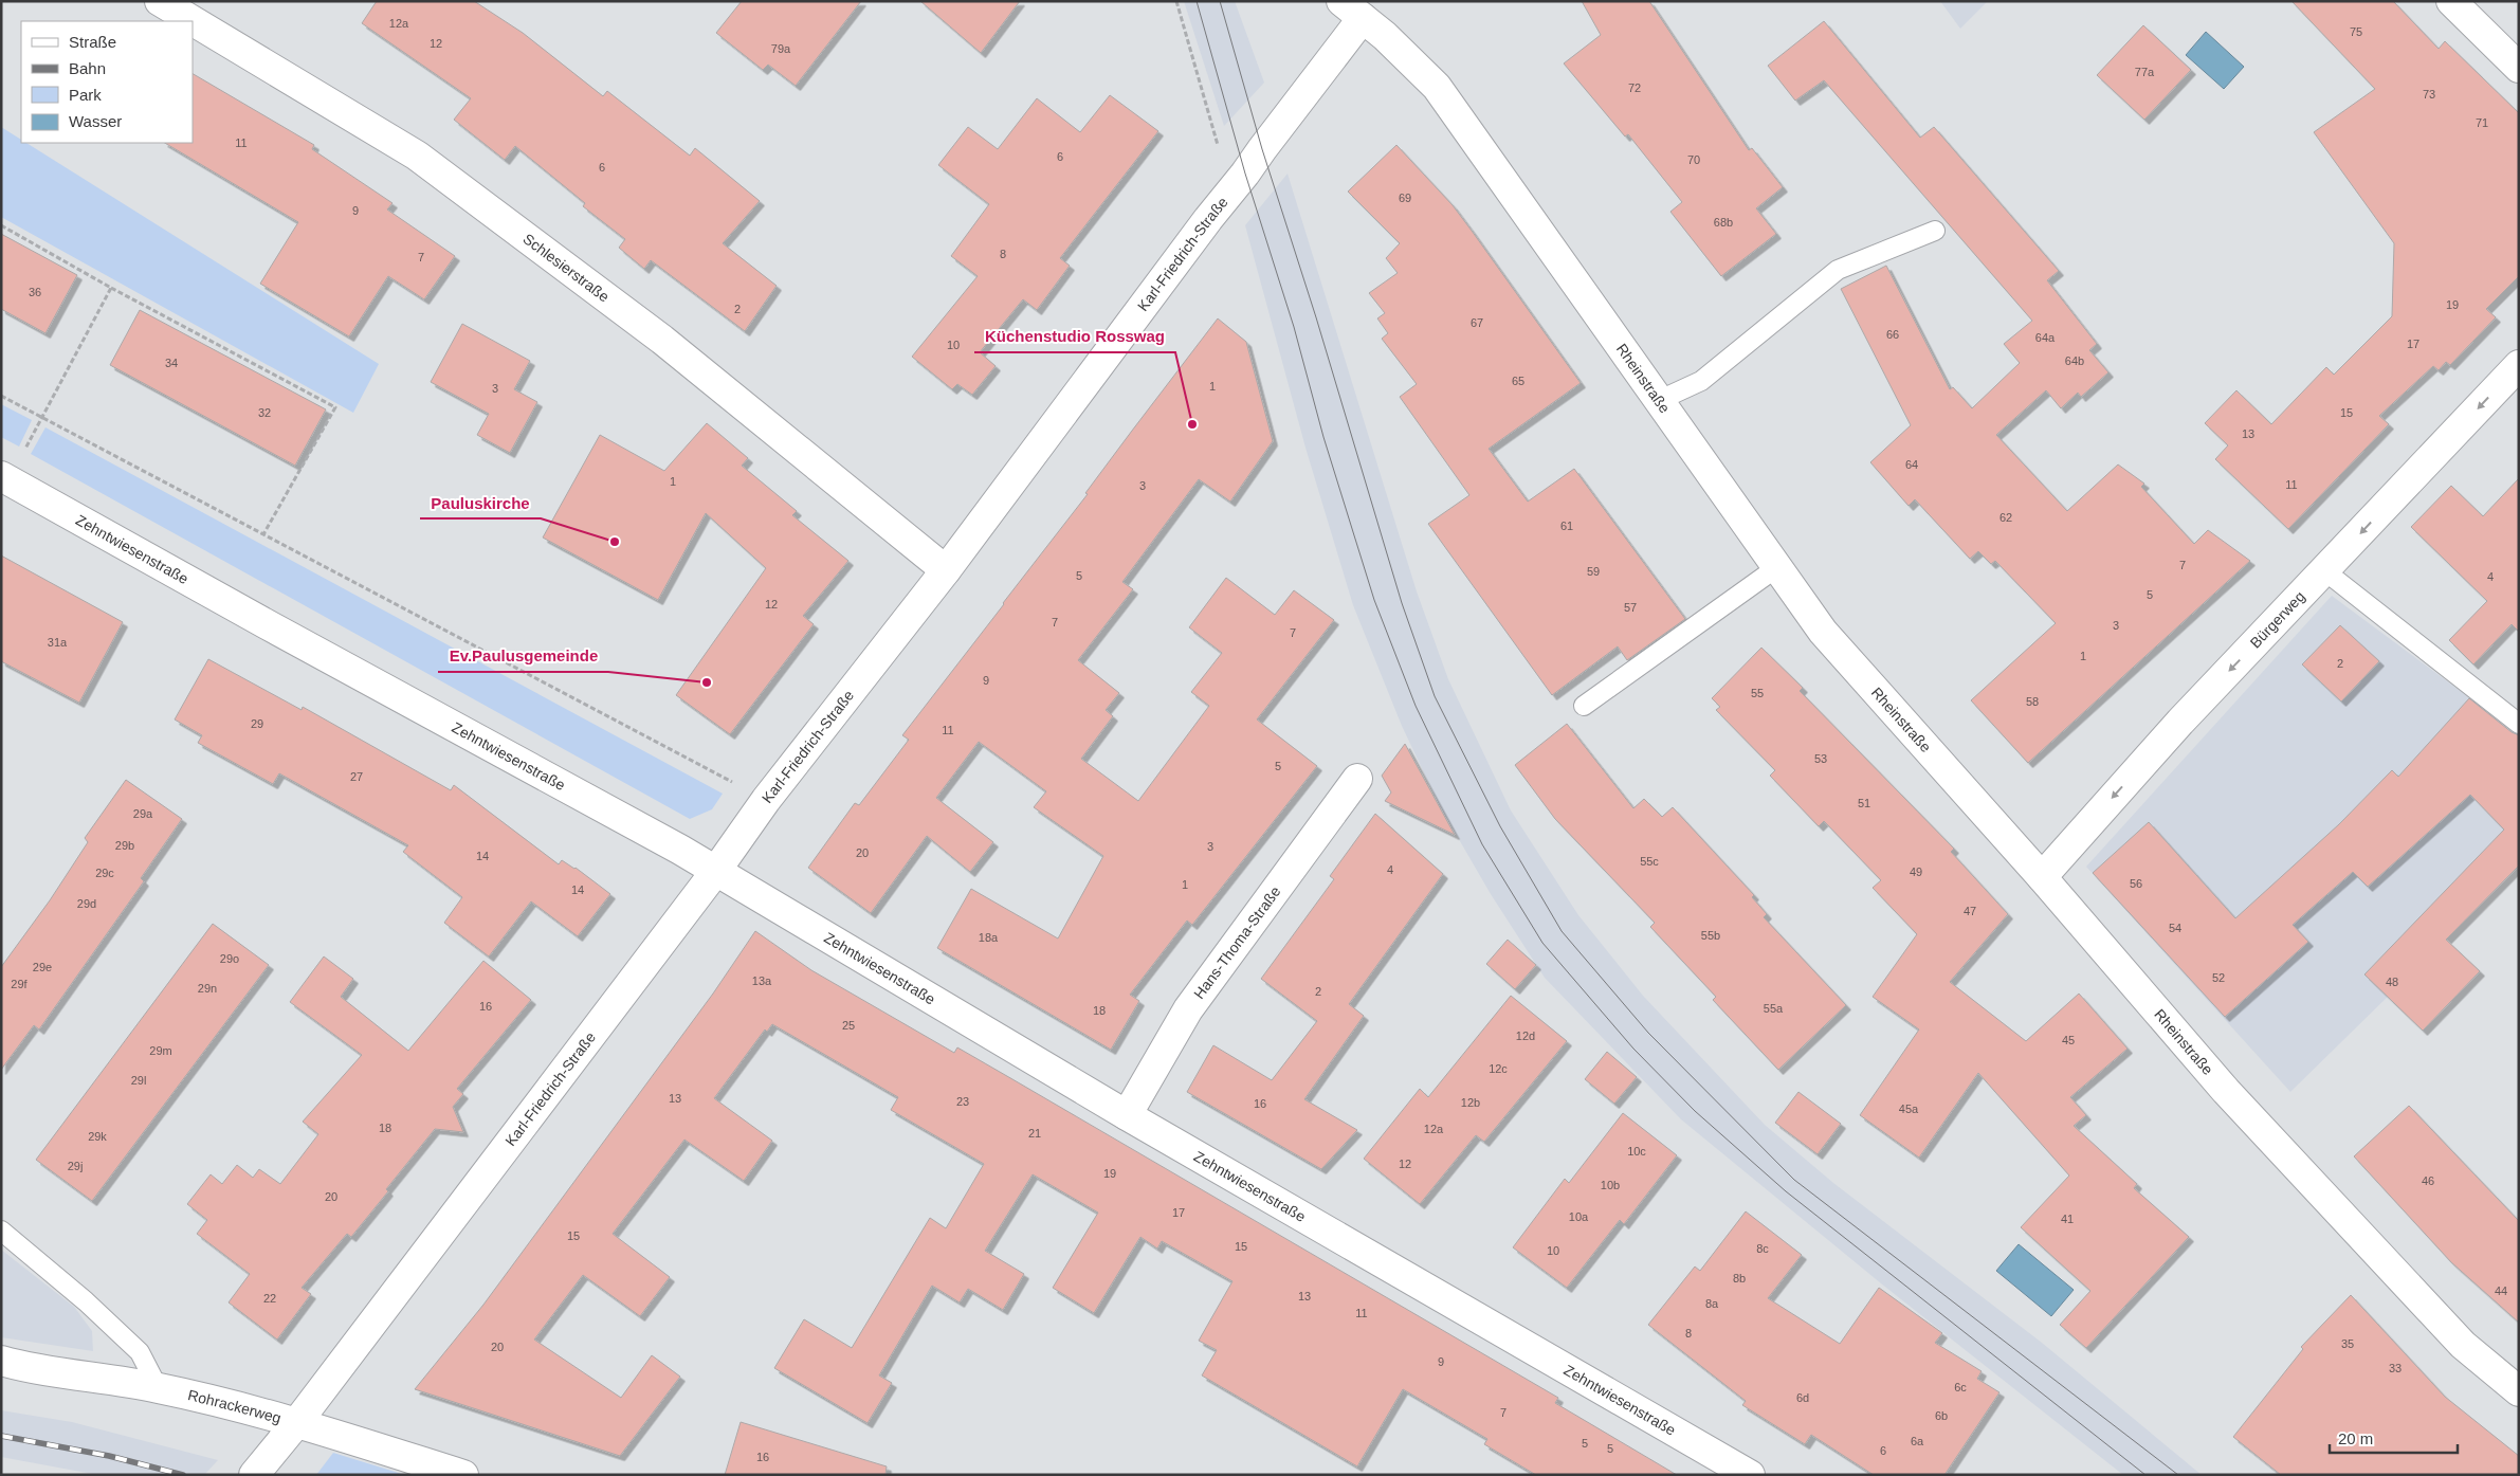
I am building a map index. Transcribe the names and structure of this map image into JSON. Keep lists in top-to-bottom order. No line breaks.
{"streets":{"street":["Karl-Friedrich-Straße","Schlesierstraße","Rheinstraße","Zehntwiesenstraße","Bürgerweg","Hans-Thoma-Straße","Rohrackerweg"]},"crossings":[["Karl-Friedrich-Straße","Schlesierstraße"],["Karl-Friedrich-Straße","Rheinstraße"],["Karl-Friedrich-Straße","Zehntwiesenstraße"],["Karl-Friedrich-Straße","Rohrackerweg"],["Rheinstraße","Bürgerweg"],["Zehntwiesenstraße","Hans-Thoma-Straße"]],"one_way":["Bürgerweg"],"places":["Küchenstudio Rosswag","Pauluskirche","Ev.Paulusgemeinde"],"house_numbers":["12a","75","12","79a","77a","72","73","71","11","6","70","6","69","9","68b","8","7","36","19","2","67","66","64a","17","10","64b","34","65","1","3","32","15","13","64","1","11","3","62","61","7","59","5","4","5","12","57","7","3","7","31a","1","2","9","55","58","29","11","53","5","27","51","29a","29b","3","20","14","55c","4","49","29c","56","1","14","29d","47","54","55b","18a","29o","29e","52","13a","48","29f","29n","2","16","55a","18","25","12d","45","29m","12c","29l","13","23","12b","16","45a","18","12a","21","29k","10c","12","29j","19","46","10b","20","17","10a","41","15","15","8c","10","8b","44","13","22","8a","11","8","35","20","9","33","6c","6d","7","6b","6a","5","5","6","16"],"legend":["Straße","Bahn","Park","Wasser"],"scale_bar":"20 m"}
